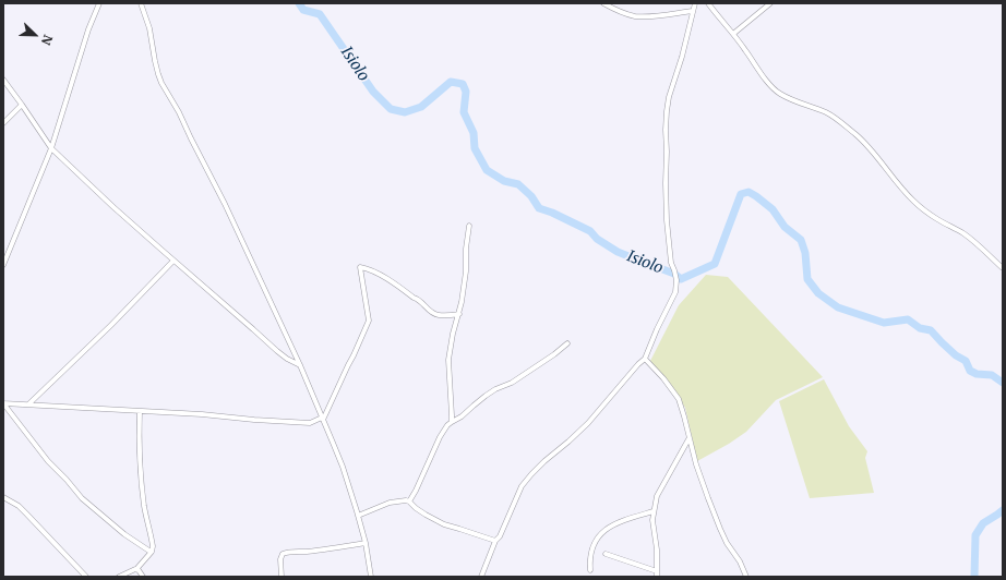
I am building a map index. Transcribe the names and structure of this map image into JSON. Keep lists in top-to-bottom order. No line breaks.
{"water":["Isiolo"],"north":"bottom right"}
